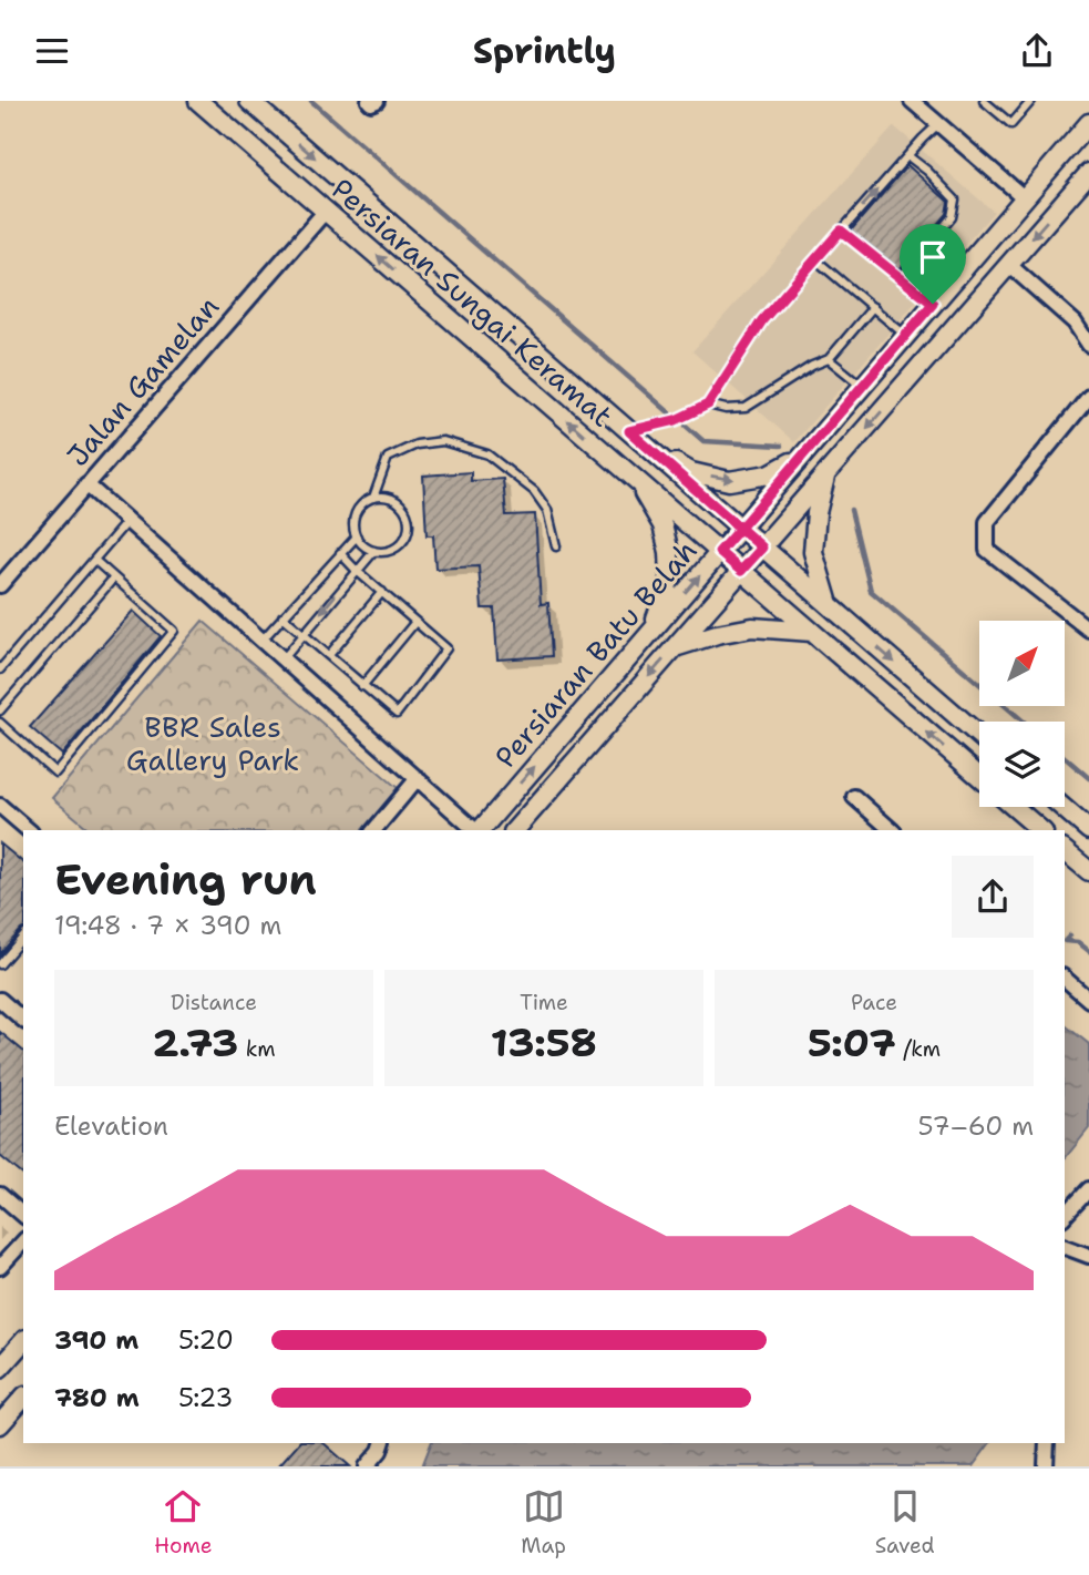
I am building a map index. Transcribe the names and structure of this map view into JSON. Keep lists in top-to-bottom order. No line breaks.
{"streets":{"street":["Persiaran Sungai Keramat","Jalan Gamelan","Persiaran Batu Belah"]},"crossings":[["Persiaran Sungai Keramat","Jalan Gamelan"],["Persiaran Sungai Keramat","Persiaran Batu Belah"]],"parks":["BBR Sales Gallery Park"],"north":"top right","page":{"header":"Sprintly","heading":["Evening run","19:48 · 7 × 390 m"],"stats":[["Distance","2.73 km"],["Time","13:58"],["Pace","5:07 /km"]],"chart":["Elevation","57–60 m"],"list":[{"name":"390 m","note":"5:20"},{"name":"780 m","note":"5:23"}],"tabs":["Home","Map","Saved"]}}
